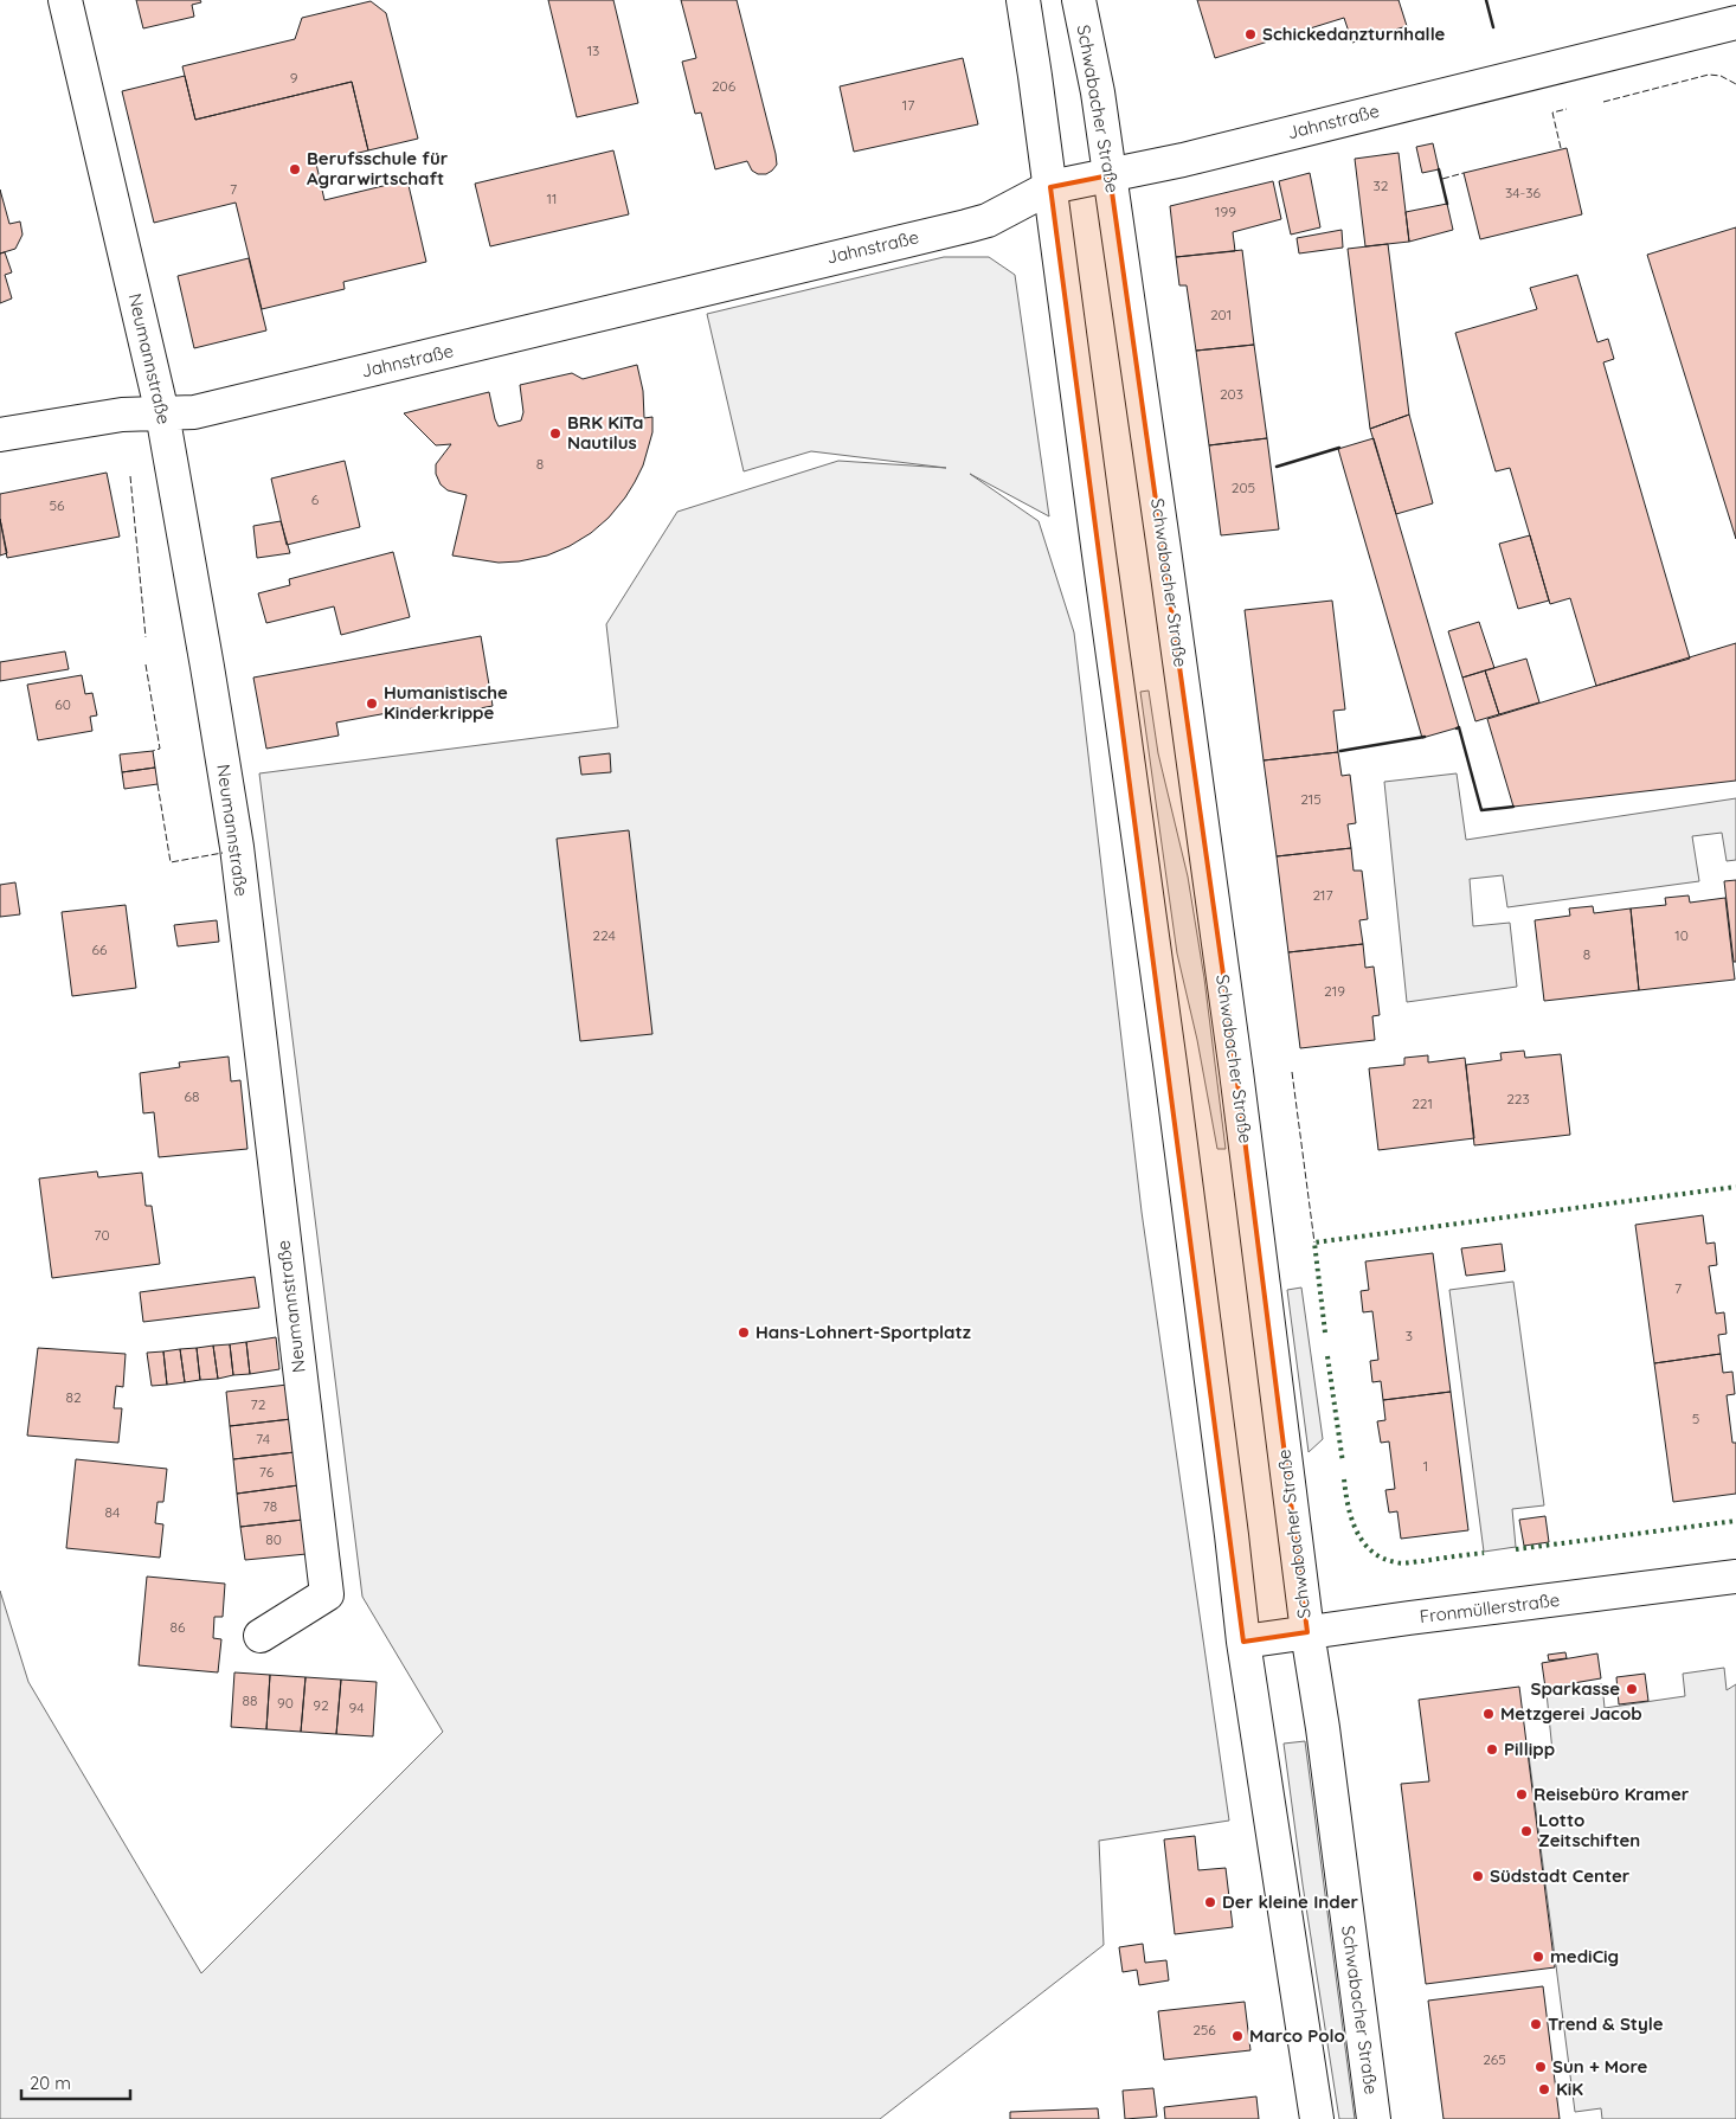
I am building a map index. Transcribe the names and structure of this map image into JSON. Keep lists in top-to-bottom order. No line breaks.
{"streets":{"main road":["Schwabacher Straße","Jahnstraße","Neumannstraße","Fronmüllerstraße"]},"crossings":[["Schwabacher Straße","Jahnstraße"],["Schwabacher Straße","Fronmüllerstraße"],["Jahnstraße","Neumannstraße"]],"places":["Schickedanzturnhalle","Berufsschule für Agrarwirtschaft","BRK KiTa Nautilus","Humanistische Kinderkrippe","Hans-Lohnert-Sportplatz","Sparkasse","Metzgerei Jacob","Pillipp","Reisebüro Kramer","Lotto Zeitschiften","Südstadt Center","Der kleine Inder","mediCig","Trend & Style","Marco Polo","Sun + More","KiK"],"house_numbers":["13","9","206","17","32","7","34-36","11","199","201","203","8","205","6","56","60","215","217","224","10","66","8","219","68","223","221","70","7","3","82","72","5","74","1","76","78","84","80","86","88","90","92","94","256","265"],"scale_bar":"20 m"}
